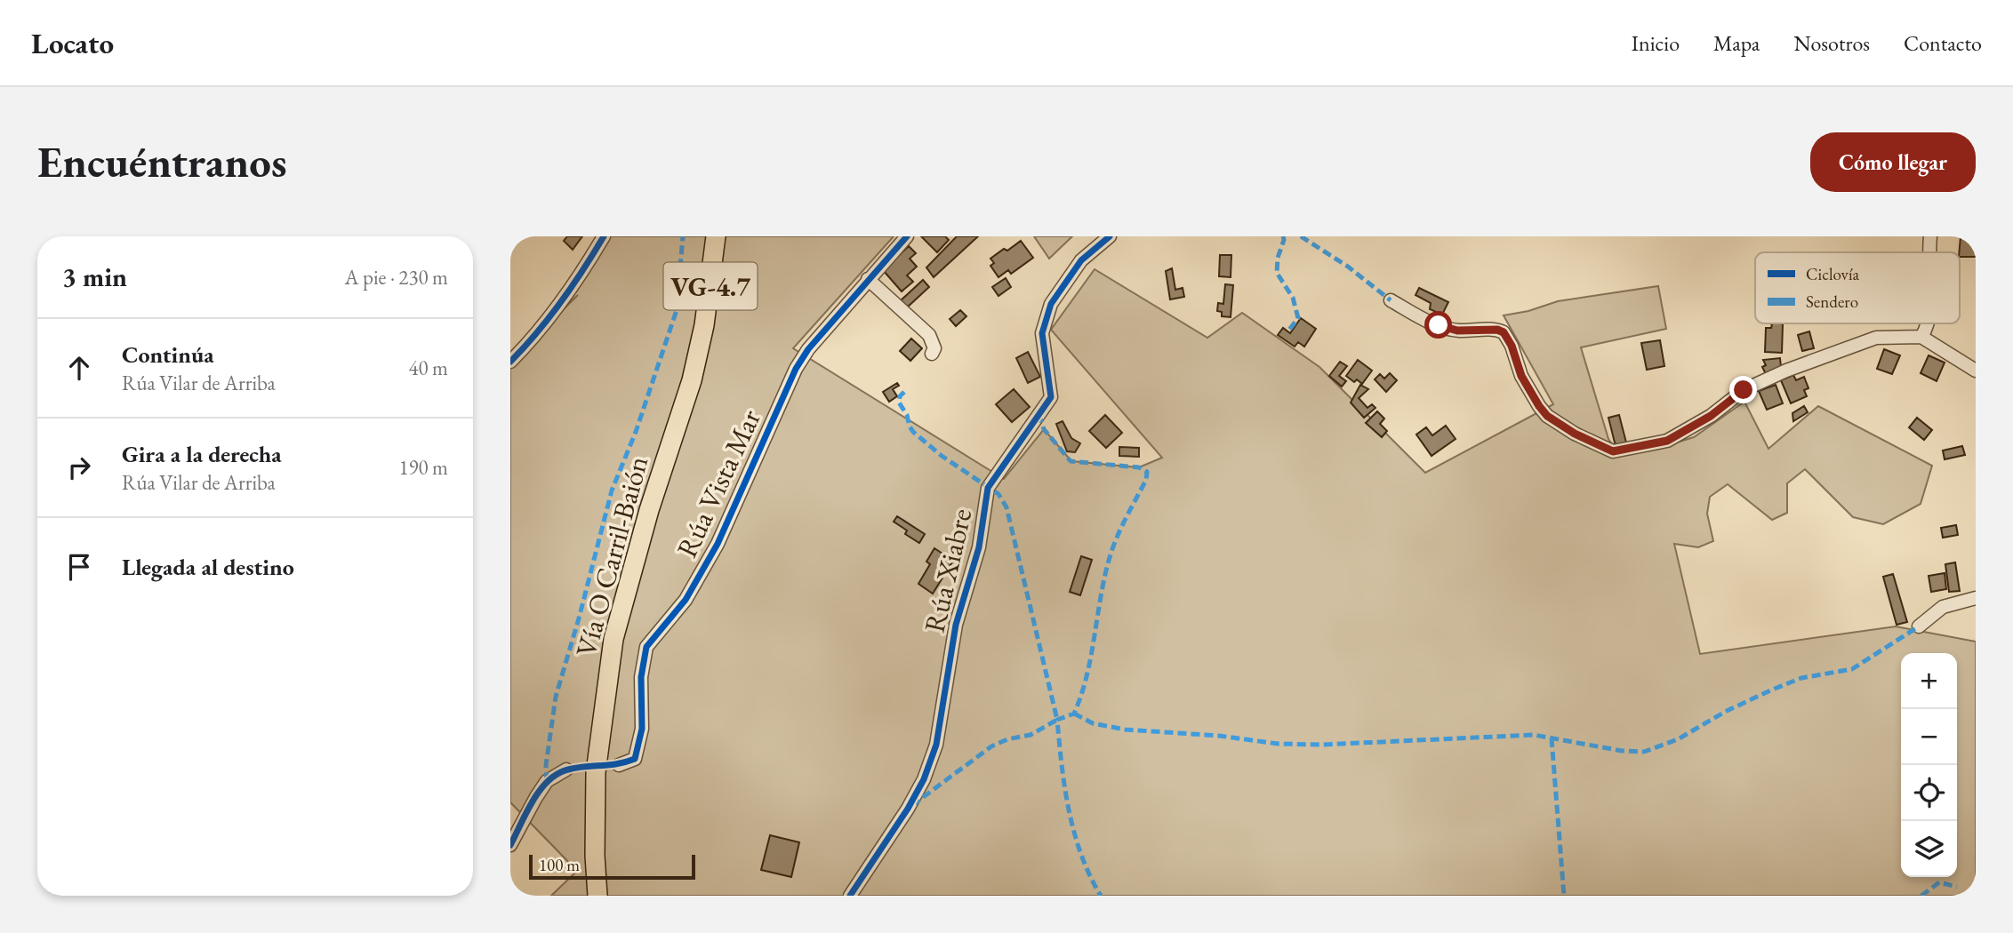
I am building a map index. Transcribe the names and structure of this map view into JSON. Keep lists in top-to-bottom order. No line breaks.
{"streets":{"highway":["VG-4.7","Vía O Carril-Baión"],"street":["Rúa Vista Mar","Rúa Xiabre"]},"legend":["Ciclovía","Sendero"],"scale_bar":"100 m","page":{"header":"Locato","nav":["Inicio","Mapa","Nosotros","Contacto"],"buttons":"Cómo llegar","title":"Encuéntranos","heading":["3 min","A pie · 230 m"],"list":[["Continúa","Rúa Vilar de Arriba","40 m"],["Gira a la derecha","Rúa Vilar de Arriba","190 m"],"Llegada al destino"],"map_buttons":["+","−"],"scale":"100 m"}}
